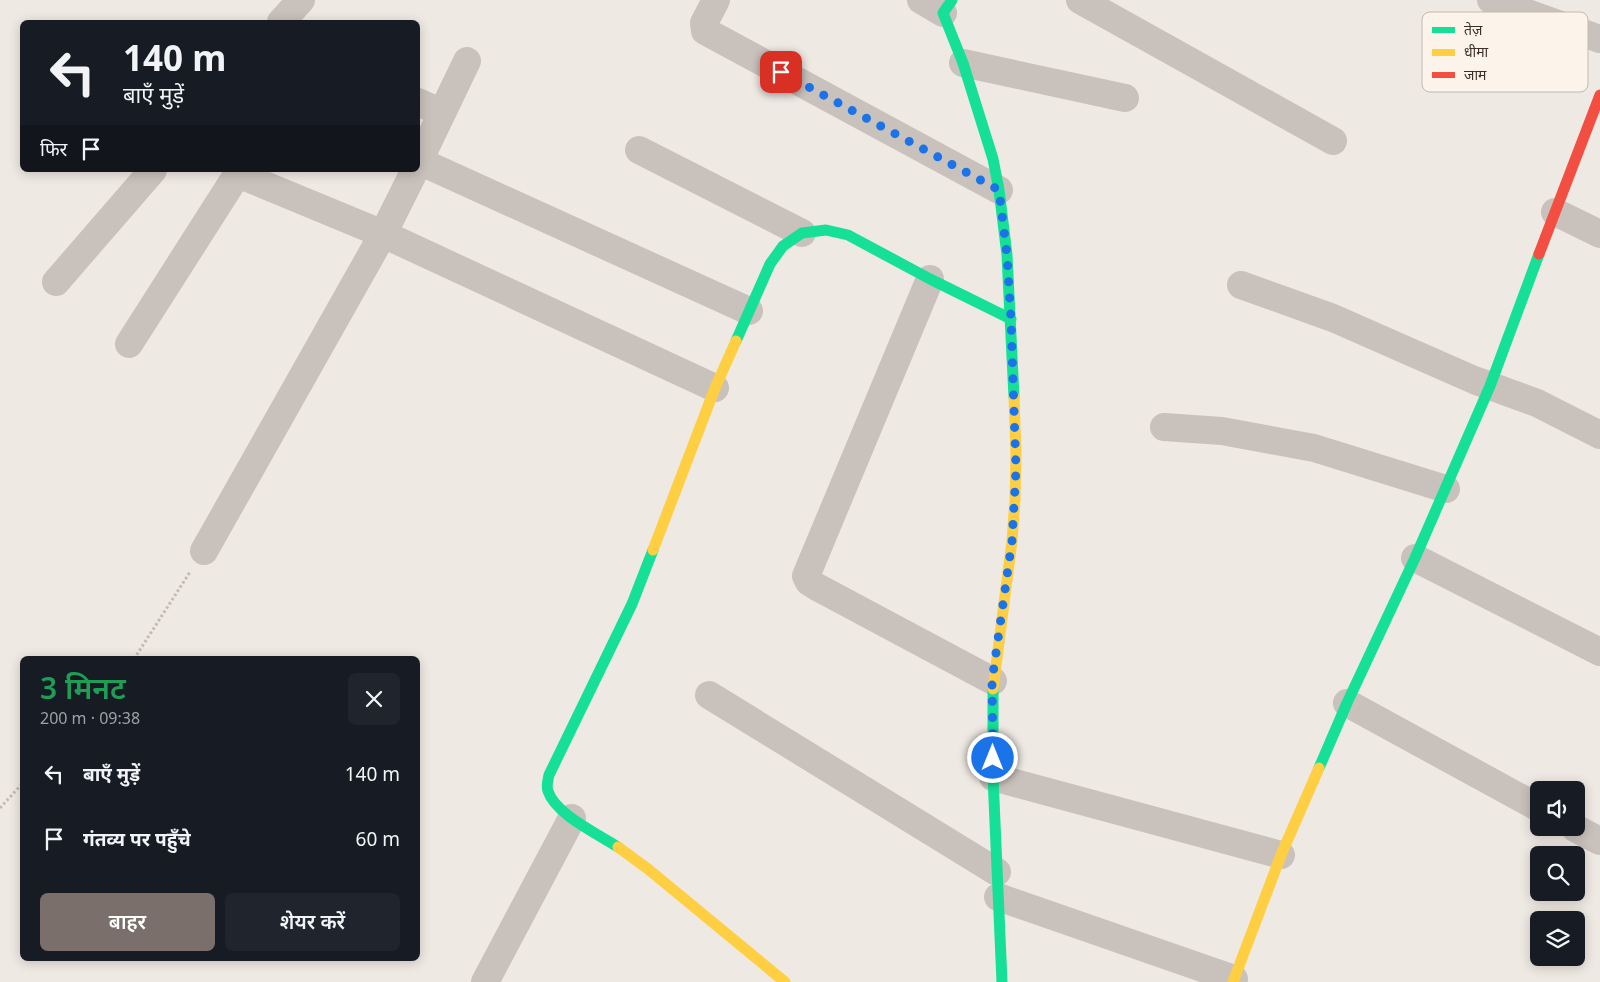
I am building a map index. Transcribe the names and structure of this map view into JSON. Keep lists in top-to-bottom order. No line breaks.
{"legend":["तेज़","धीमा","जाम"],"page":{"turn":["140 m","बाएँ मुड़ें"],"then":"फिर","heading":["3 मिनट","200 m · 09:38"],"list":[{"name":"बाएँ मुड़ें","value":"140 m"},{"name":"गंतव्य पर पहुँचे","value":"60 m"}],"buttons":["बाहर","शेयर करें"]}}
